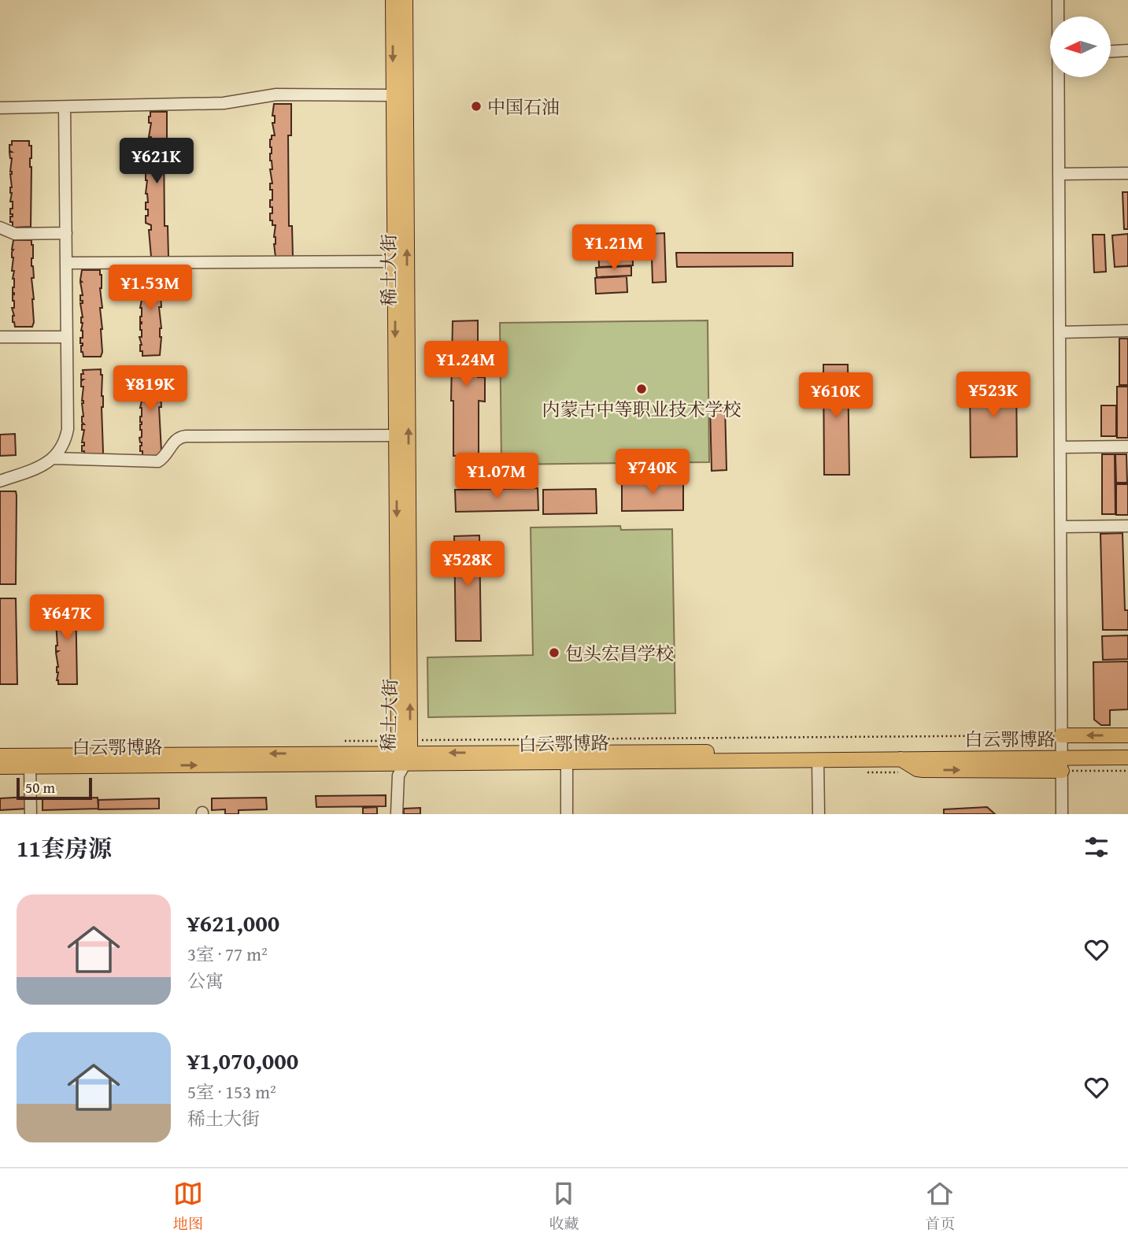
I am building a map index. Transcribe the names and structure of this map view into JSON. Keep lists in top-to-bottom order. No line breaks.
{"streets":{"main road":["稀土大街","白云鄂博路"]},"crossings":[["稀土大街","白云鄂博路"]],"places":["中国石油","内蒙古中等职业技术学校","包头宏昌学校"],"scale_bar":"50 m","north":"left","page":{"price":["¥621K","¥1.21M","¥1.53M","¥1.24M","¥819K","¥523K","¥610K","¥740K","¥1.07M","¥528K","¥647K"],"scale":"50 m","heading":"11套房源","list":[{"name":"¥621,000","note":"3室 · 77 m² · 公寓"},{"name":"¥1,070,000","note":"5室 · 153 m² · 稀土大街"}],"tabs":["地图","收藏","首页"]}}
